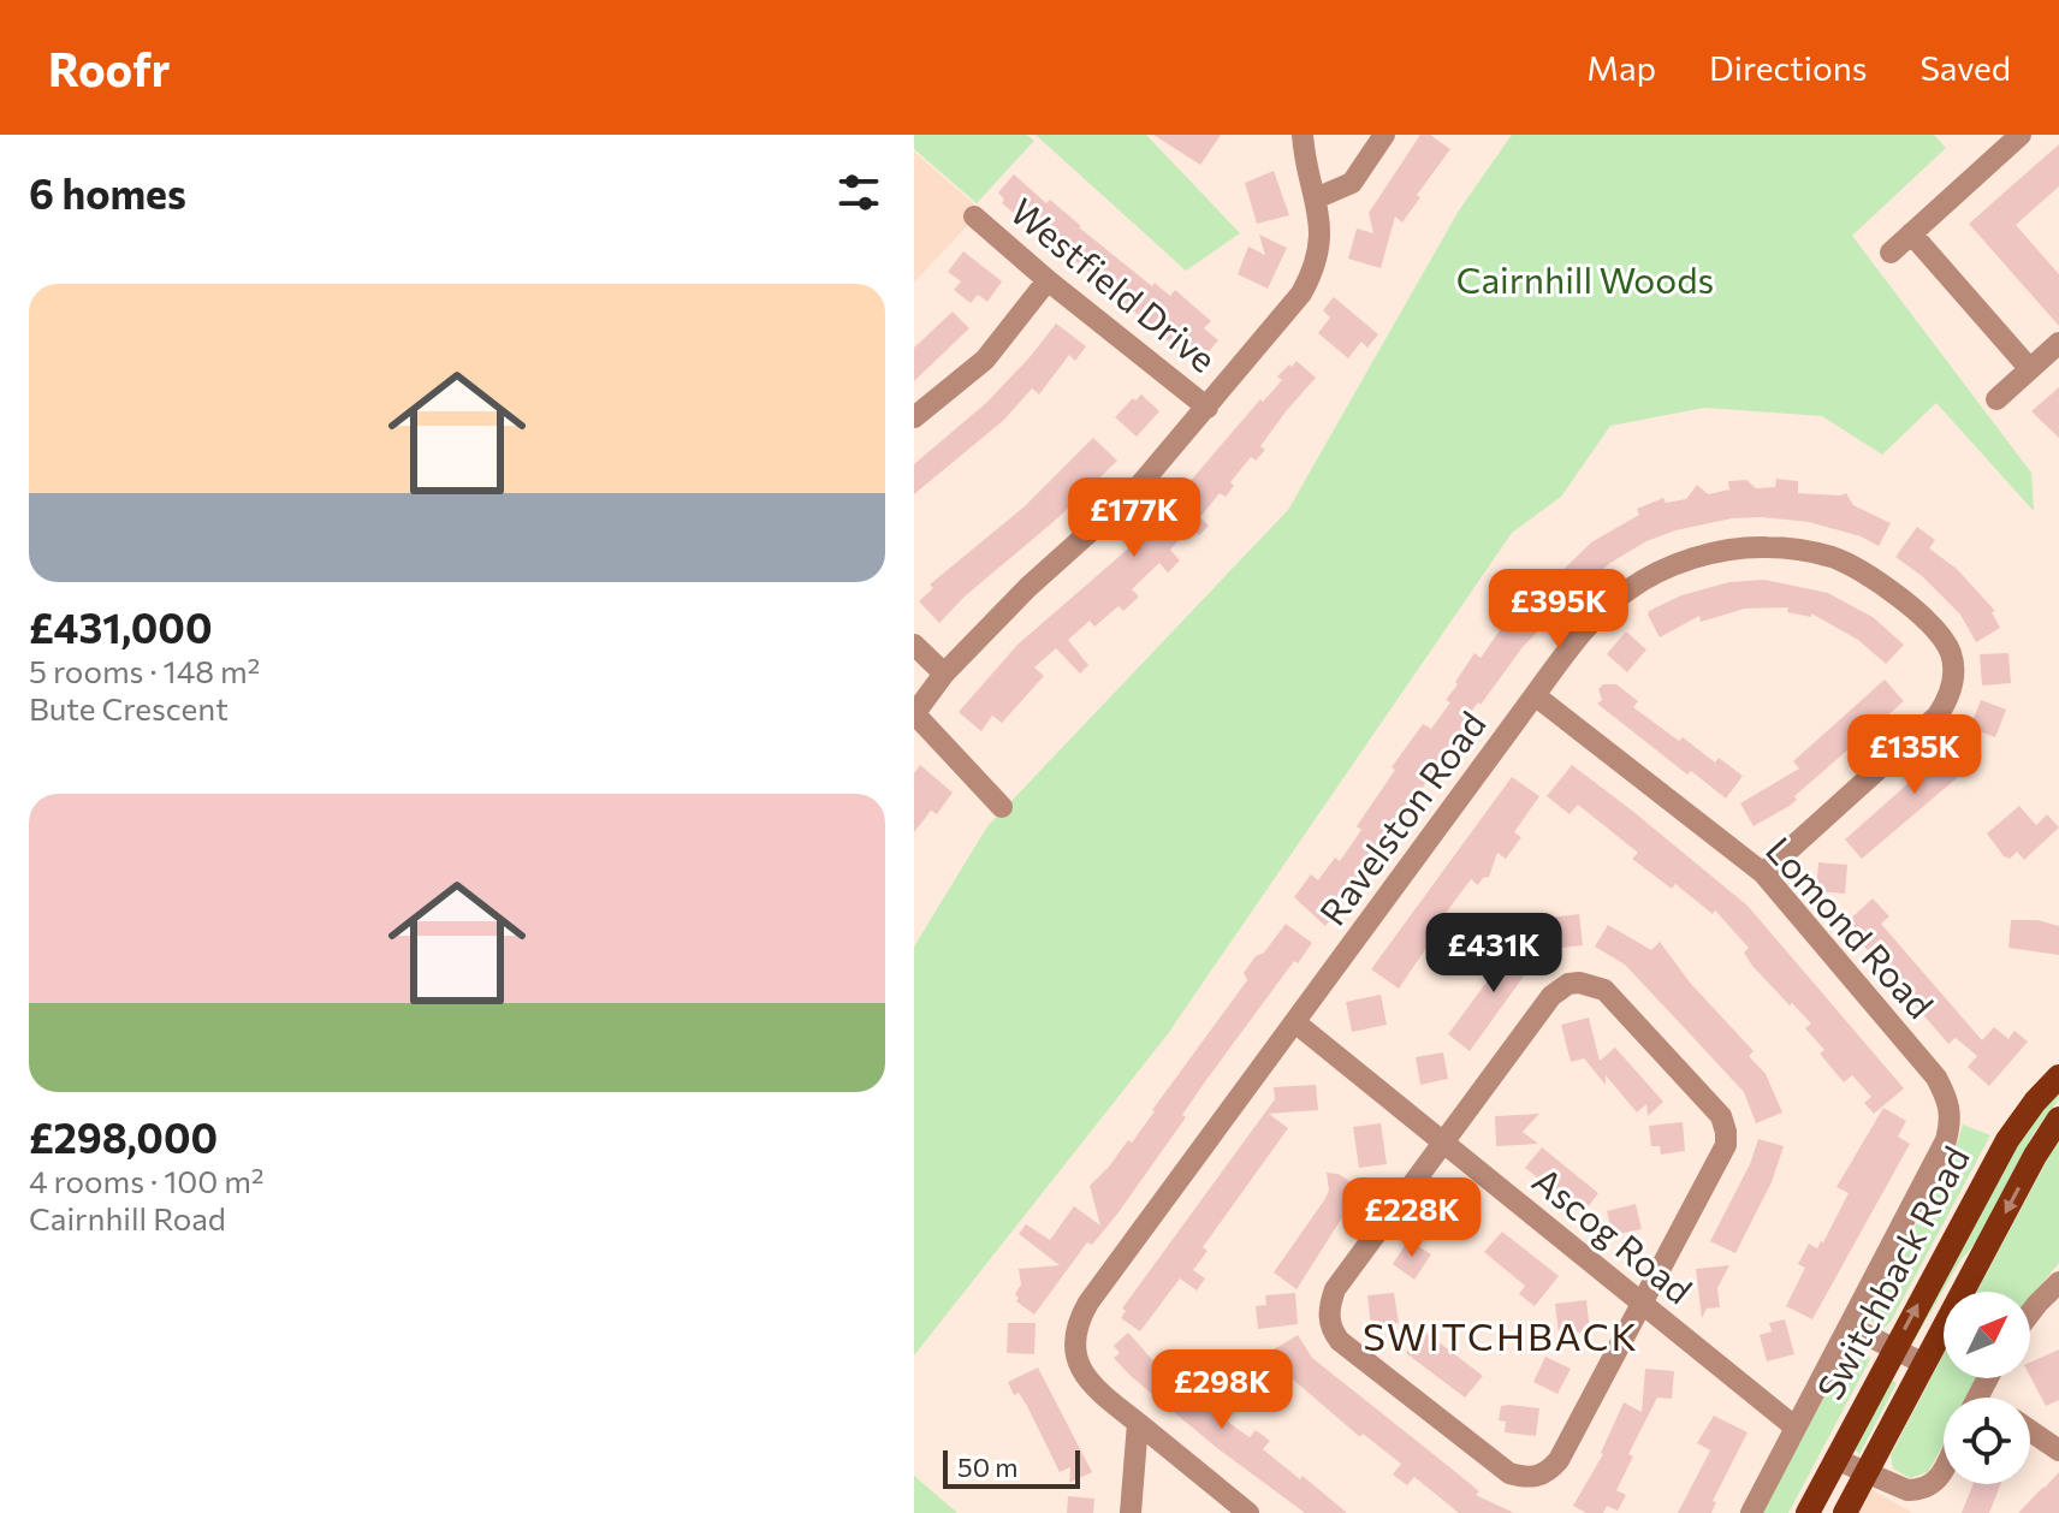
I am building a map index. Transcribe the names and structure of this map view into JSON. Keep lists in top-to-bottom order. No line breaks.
{"streets":{"main road":["Switchback Road"],"street":["Westfield Drive","Ravelston Road","Lomond Road","Ascog Road"]},"crossings":[["Ravelston Road","Lomond Road"],["Ravelston Road","Ascog Road"],["Lomond Road","Switchback Road"],["Ascog Road","Switchback Road"]],"districts":["SWITCHBACK"],"parks":["Cairnhill Woods"],"scale_bar":"50 m","north":"top right","page":{"header":"Roofr","nav":["Map","Directions","Saved"],"heading":"6 homes","list":[{"name":"£431,000","note":"5 rooms · 148 m² · Bute Crescent"},{"name":"£298,000","note":"4 rooms · 100 m² · Cairnhill Road"}],"price":["£177K","£395K","£135K","£431K","£228K","£298K"],"scale":"50 m"}}
